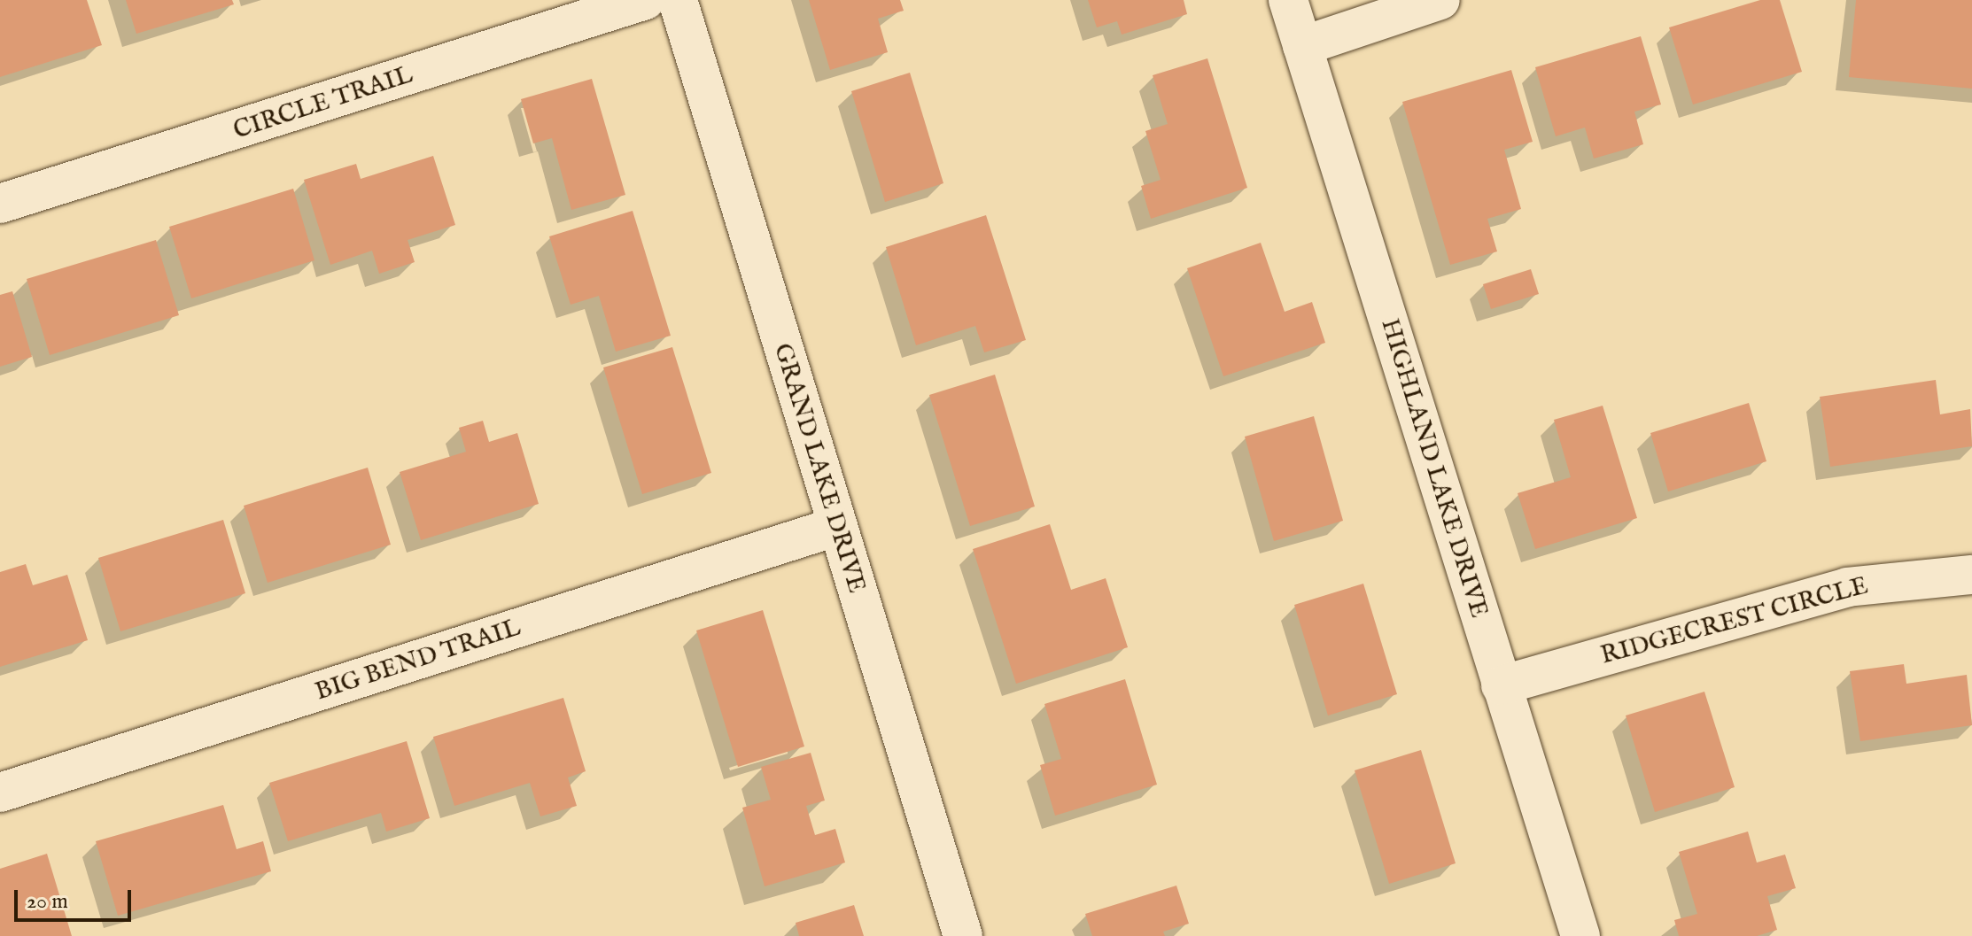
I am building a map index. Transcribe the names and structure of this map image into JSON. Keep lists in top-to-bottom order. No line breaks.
{"streets":{"street":["CIRCLE TRAIL","GRAND LAKE DRIVE","HIGHLAND LAKE DRIVE","RIDGECREST CIRCLE","BIG BEND TRAIL"]},"crossings":[["GRAND LAKE DRIVE","BIG BEND TRAIL"],["HIGHLAND LAKE DRIVE","RIDGECREST CIRCLE"]],"scale_bar":"20 m"}
